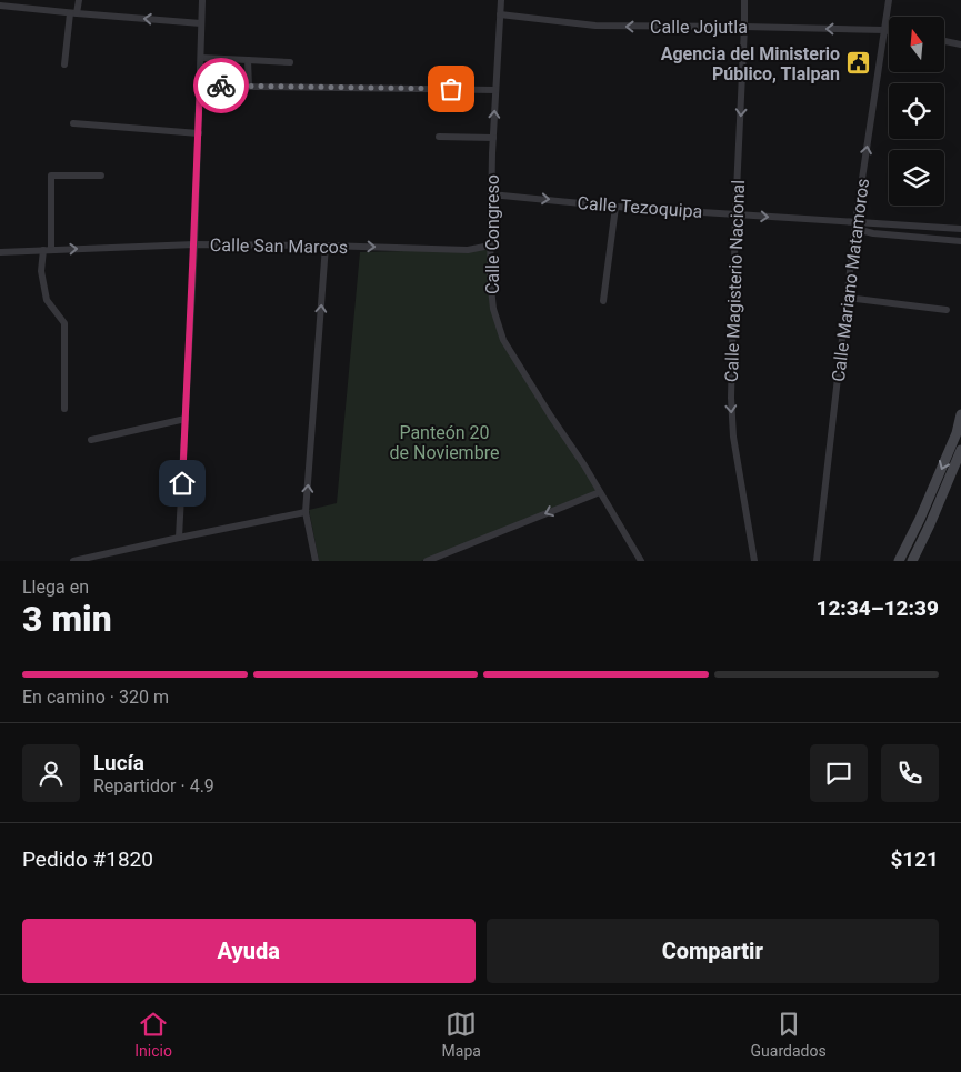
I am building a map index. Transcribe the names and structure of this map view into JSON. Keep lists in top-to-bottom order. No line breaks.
{"streets":{"street":["Calle Jojutla","Calle Tezoquipa","Calle Congreso","Calle San Marcos","Calle Mariano Matamoros","Calle Magisterio Nacional"]},"crossings":[["Calle Jojutla","Calle Congreso"],["Calle Jojutla","Calle Mariano Matamoros"],["Calle Jojutla","Calle Magisterio Nacional"],["Calle Tezoquipa","Calle Congreso"],["Calle Tezoquipa","Calle Mariano Matamoros"],["Calle Tezoquipa","Calle Magisterio Nacional"],["Calle Congreso","Calle San Marcos"]],"one_way":["Calle Jojutla","Calle Tezoquipa","Calle San Marcos","Calle Magisterio Nacional"],"parks":["Panteón 20 de Noviembre"],"places":{"public building":["Agencia del Ministerio Público, Tlalpan"]},"north":"top","page":{"heading":["3 min","Llega en","12:34–12:39"],"panel":["Lucía","Repartidor · 4.9","Pedido #1820","$121"],"bar":"En camino · 320 m","buttons":["Ayuda","Compartir"],"tabs":["Inicio","Mapa","Guardados"]}}
